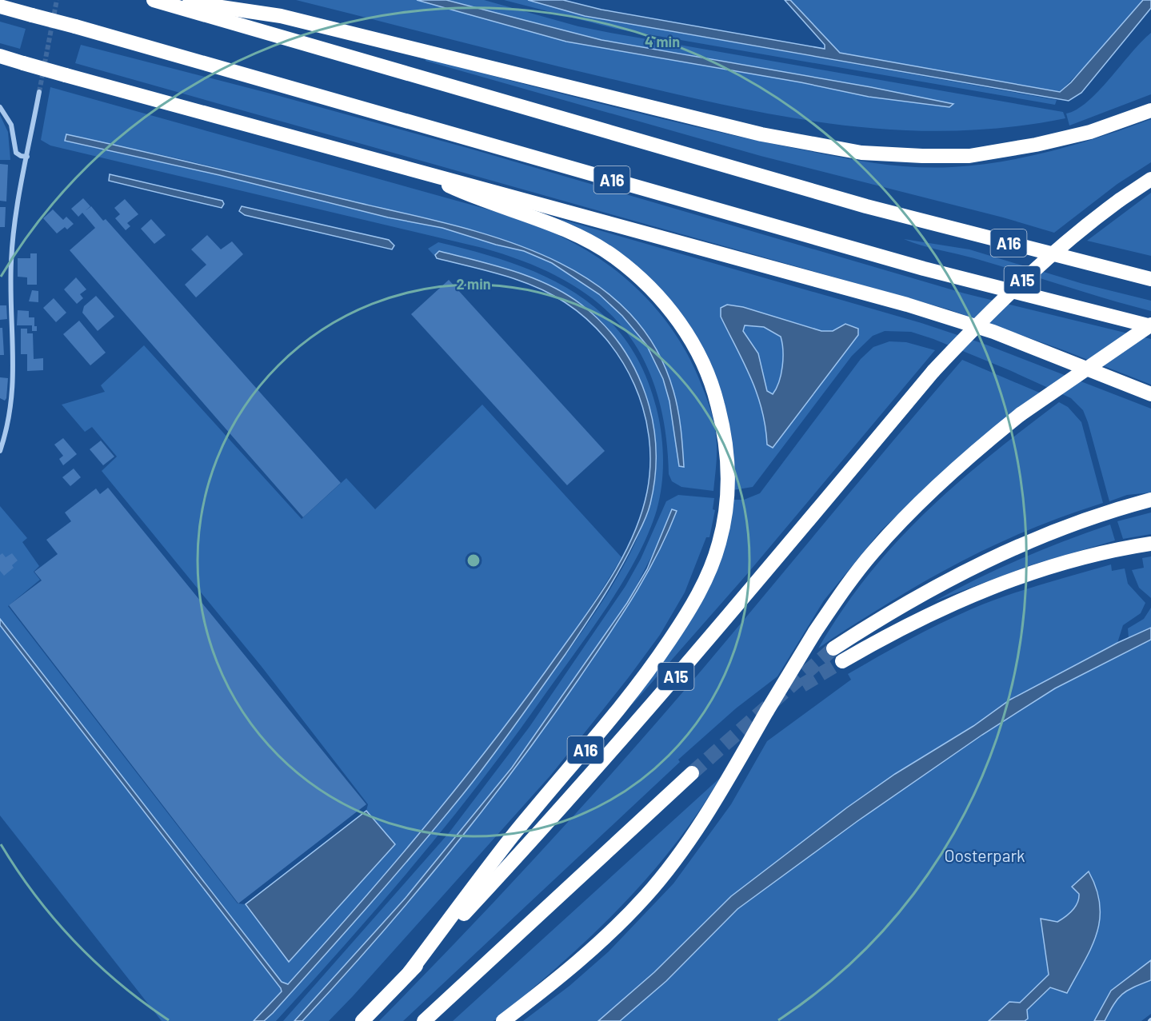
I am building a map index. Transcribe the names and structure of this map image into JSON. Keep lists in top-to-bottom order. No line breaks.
{"streets":{"highway":["A16","A15"]},"crossings":[["A16","A15"]],"parks":["Oosterpark"],"rings":["4 min","2 min"]}
